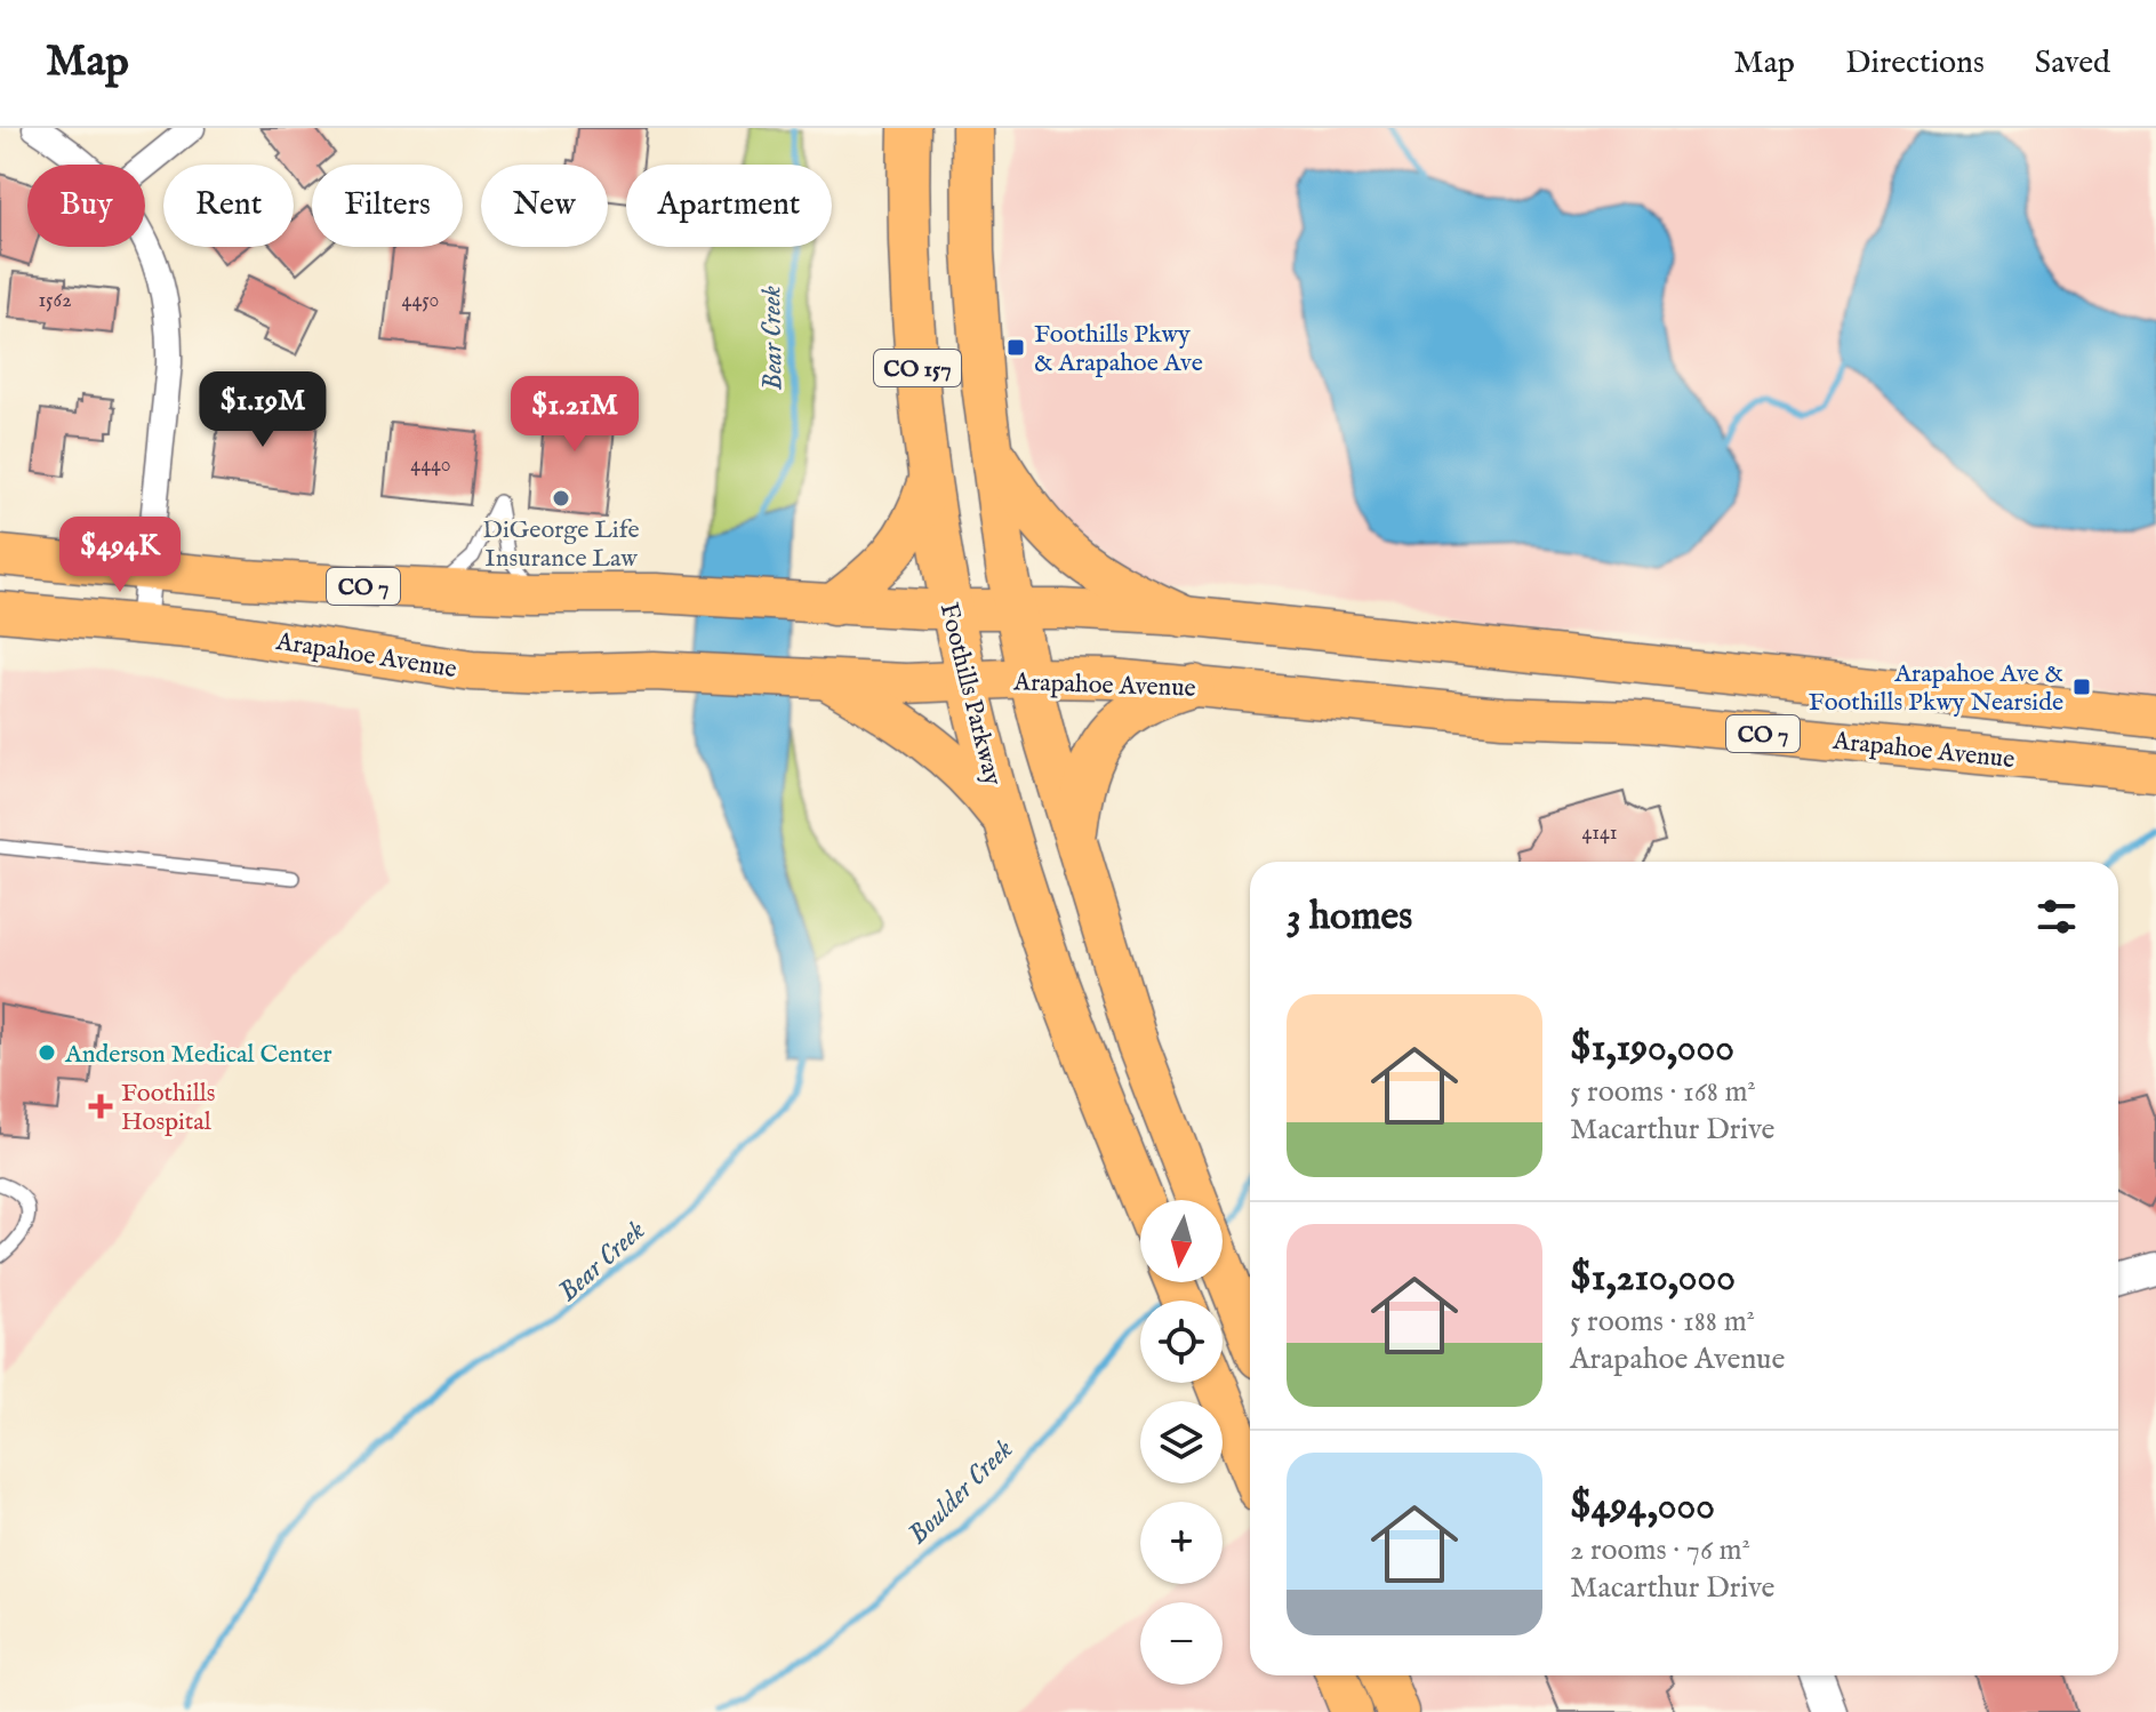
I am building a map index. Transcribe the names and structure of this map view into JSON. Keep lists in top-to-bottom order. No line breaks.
{"streets":{"highway":["CO 157","Foothills Parkway"],"main road":["CO 7","Arapahoe Avenue"]},"crossings":[["CO 157","Arapahoe Avenue"],["Arapahoe Avenue","Foothills Parkway"]],"water":["Bear Creek","Boulder Creek"],"places":{"transit":["Foothills Pkwy & Arapahoe Ave","Arapahoe Ave & Foothills Pkwy Nearside"],"other":["DiGeorge Life Insurance Law","Anderson Medical Center"],"health":["Foothills Hospital"]},"house_numbers":["1562","4450","4440","4141"],"north":"bottom","page":{"header":"Map","nav":["Map","Directions","Saved"],"chip":["Buy","Rent","Filters","New","Apartment"],"price":["$1.19M","$1.21M","$494K"],"heading":"3 homes","list":[{"name":"$1,190,000","note":"5 rooms · 168 m² · Macarthur Drive"},{"name":"$1,210,000","note":"5 rooms · 188 m² · Arapahoe Avenue"},{"name":"$494,000","note":"2 rooms · 76 m² · Macarthur Drive"}],"map_buttons":["+","−"]}}
